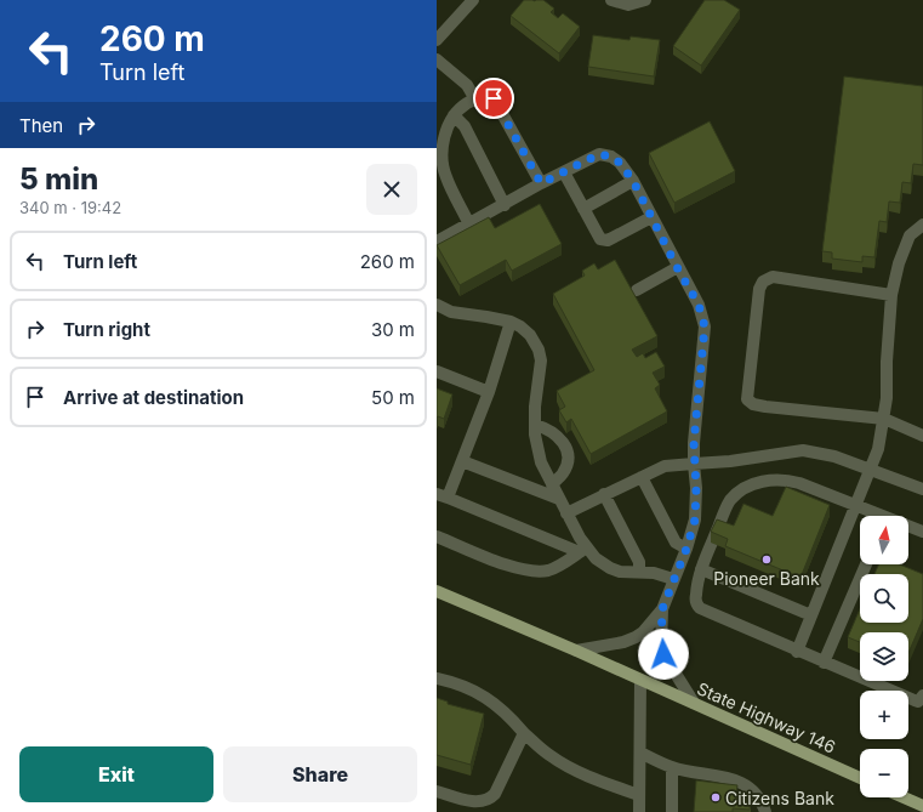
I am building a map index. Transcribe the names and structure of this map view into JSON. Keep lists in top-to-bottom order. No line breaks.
{"streets":{"main road":["State Highway 146"]},"places":["Pioneer Bank","Citizens Bank"],"north":"top","page":{"turn":["260 m","Turn left"],"then":"Then","heading":["5 min","340 m · 19:42"],"list":[{"name":"Turn left","value":"260 m"},{"name":"Turn right","value":"30 m"},{"name":"Arrive at destination","value":"50 m"}],"map_buttons":["+","−"],"buttons":["Exit","Share"]}}
